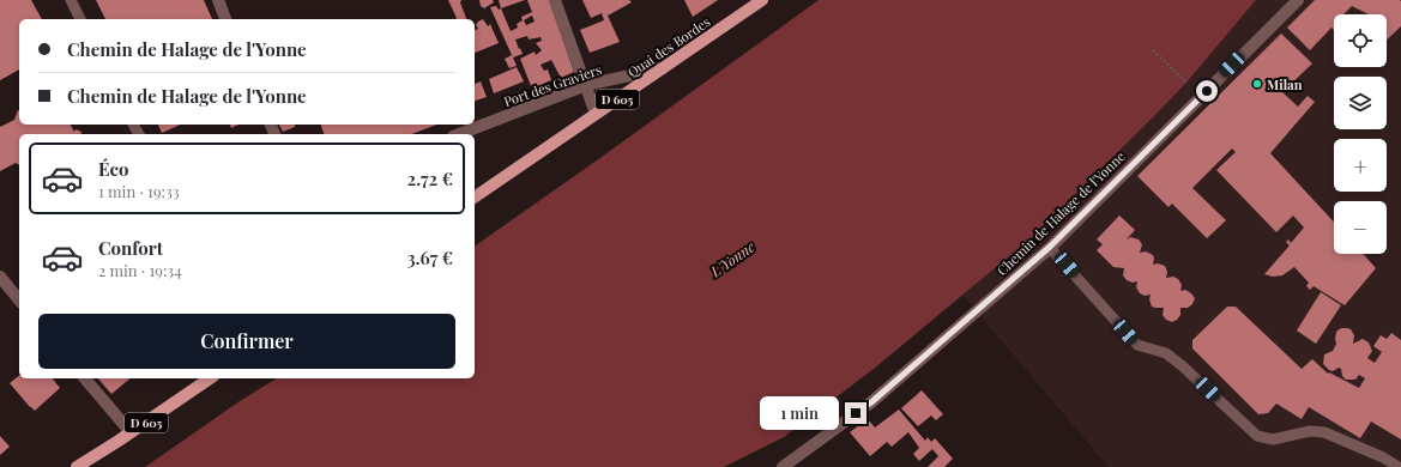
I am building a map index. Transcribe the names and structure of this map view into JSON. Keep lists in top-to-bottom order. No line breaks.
{"streets":{"main road":["Quai des Bordes","D 605"],"street":["Port des Graviers","Chemin de Halage de l'Yonne"]},"crossings":[["Quai des Bordes","Port des Graviers"]],"water":["L'Yonne"],"places":["Milan"],"page":{"map_buttons":["+","−"],"banner":["Chemin de Halage de l'Yonne","Chemin de Halage de l'Yonne"],"list":[{"name":"Éco","note":"1 min · 19:33","value":"2.72 €"},{"name":"Confort","note":"2 min · 19:34","value":"3.67 €"}],"buttons":"Confirmer","bubble":"1 min"}}
